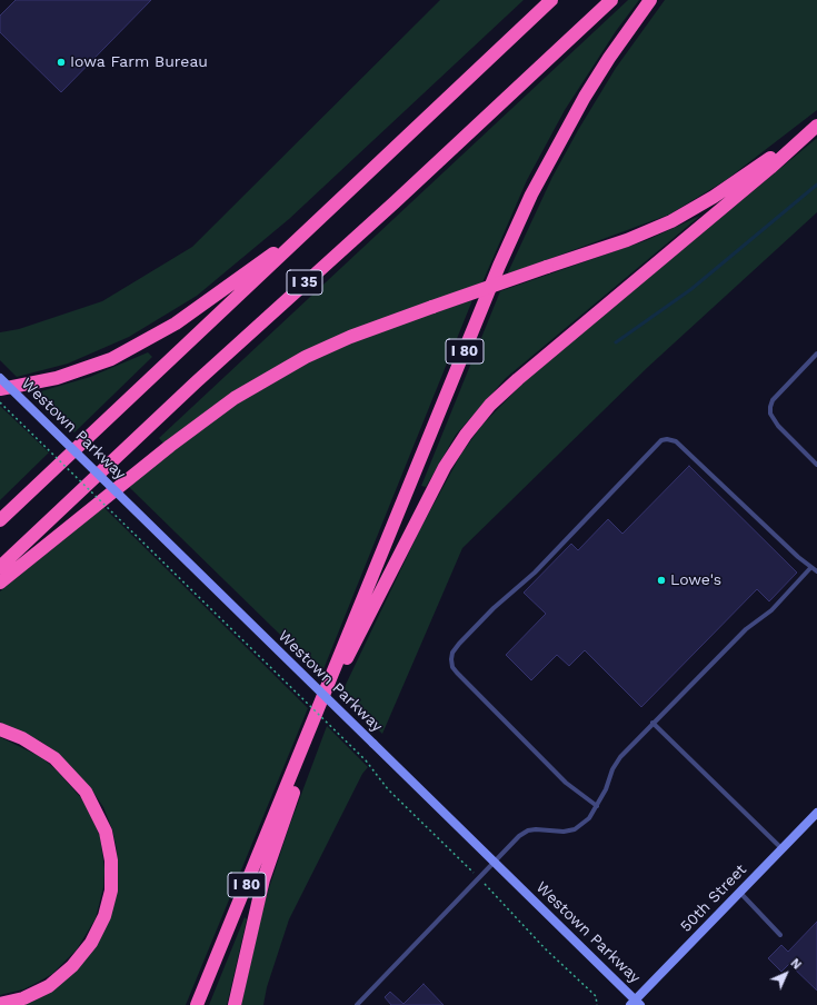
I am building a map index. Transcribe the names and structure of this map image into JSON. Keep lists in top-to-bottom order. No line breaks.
{"streets":{"highway":["I 35","I 80"],"street":["Westown Parkway","50th Street"]},"crossings":[["Westown Parkway","50th Street"]],"places":["Iowa Farm Bureau","Lowe's"],"north":"top right"}
